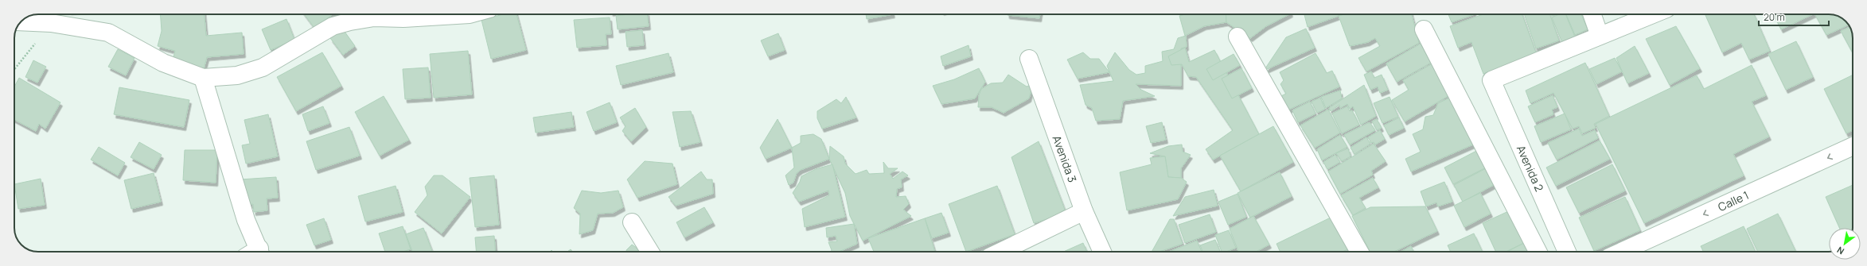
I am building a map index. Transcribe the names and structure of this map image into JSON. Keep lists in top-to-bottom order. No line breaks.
{"streets":{"street":["Avenida 3","Avenida 2","Calle 1"]},"one_way":["Calle 1"],"scale_bar":"20 m","north":"bottom left"}
